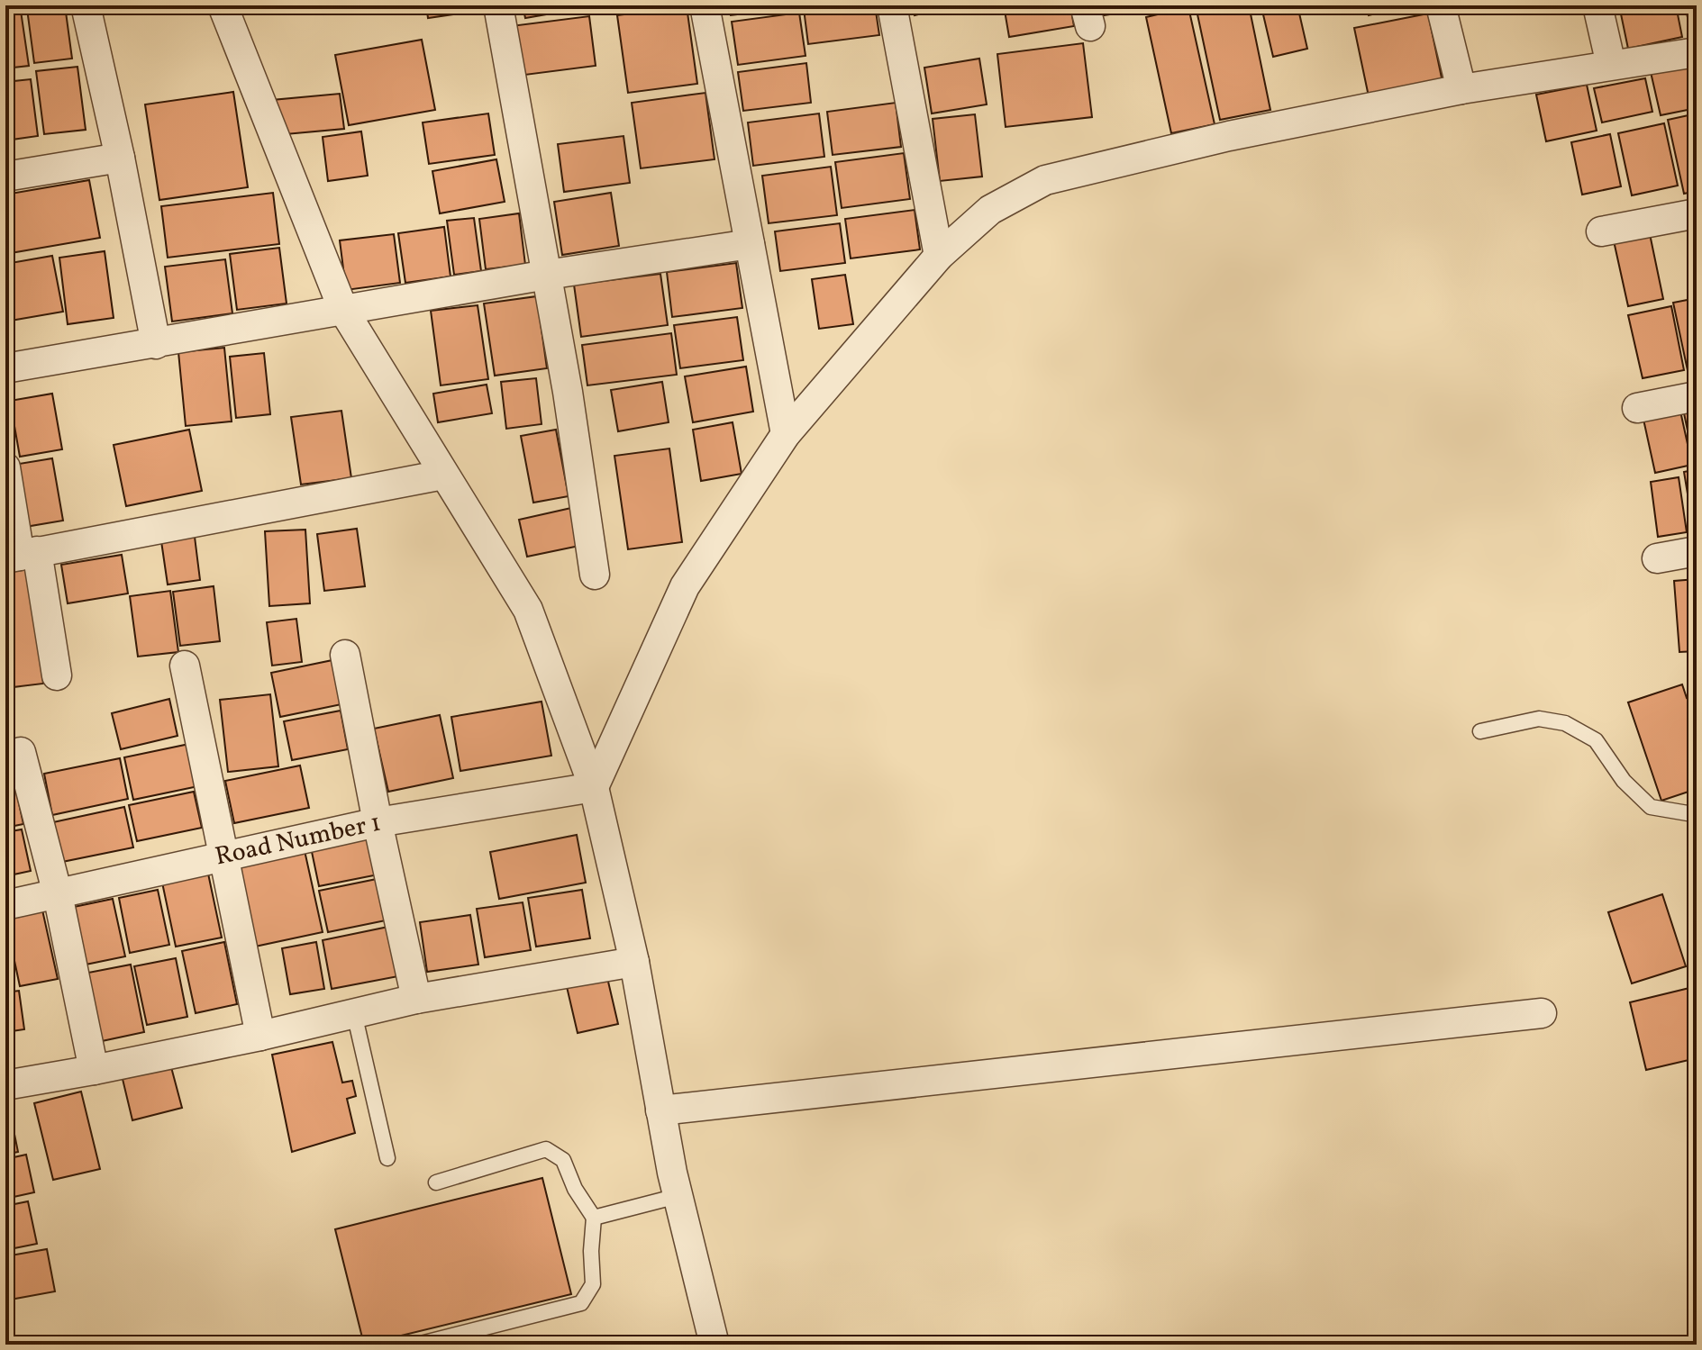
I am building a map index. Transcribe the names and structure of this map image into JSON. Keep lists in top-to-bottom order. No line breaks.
{"streets":{"street":["Road Number 1"]}}
